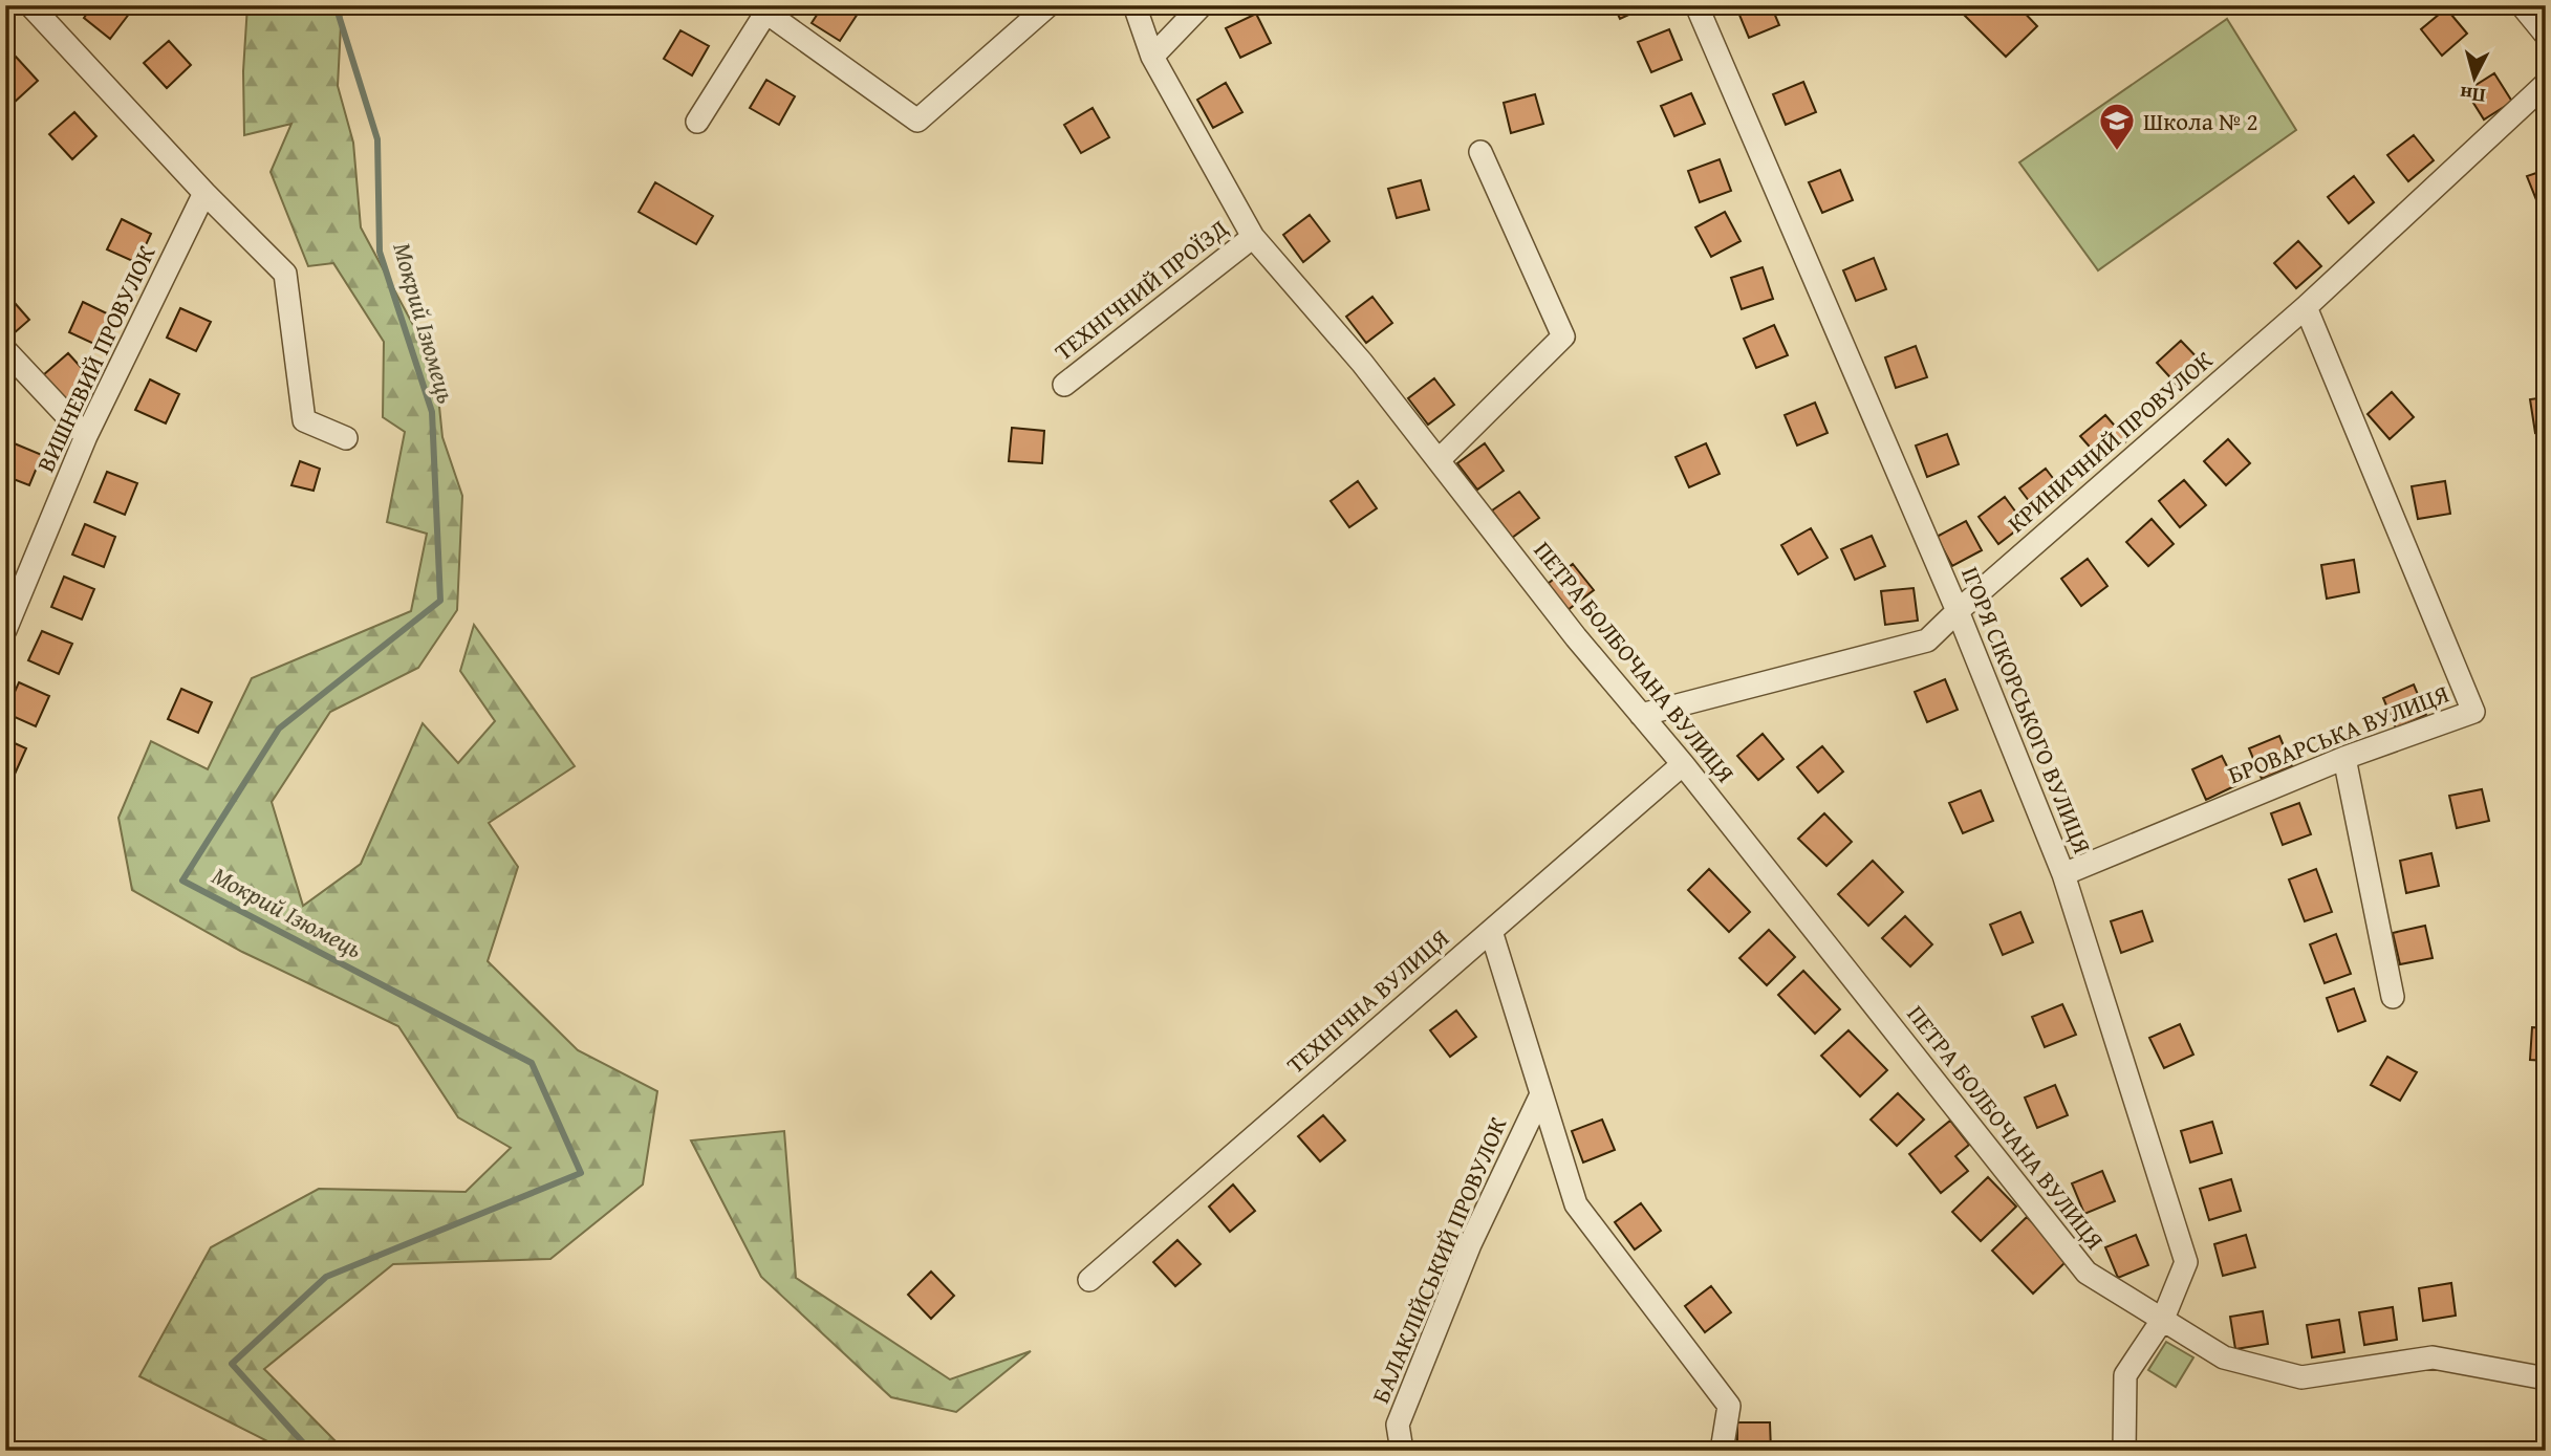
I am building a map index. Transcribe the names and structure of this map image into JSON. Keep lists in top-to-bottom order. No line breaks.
{"streets":{"street":["ТЕХНІЧНИЙ ПРОЇЗД","ВИШНЕВИЙ ПРОВУЛОК","КРИНИЧНИЙ ПРОВУЛОК","ПЕТРА БОЛБОЧАНА ВУЛИЦЯ","ІГОРЯ СІКОРСЬКОГО ВУЛИЦЯ","БРОВАРСЬКА ВУЛИЦЯ","ТЕХНІЧНА ВУЛИЦЯ","БАЛАКЛІЙСЬКИЙ ПРОВУЛОК"]},"crossings":[["ТЕХНІЧНИЙ ПРОЇЗД","ПЕТРА БОЛБОЧАНА ВУЛИЦЯ"],["КРИНИЧНИЙ ПРОВУЛОК","ПЕТРА БОЛБОЧАНА ВУЛИЦЯ"],["КРИНИЧНИЙ ПРОВУЛОК","ІГОРЯ СІКОРСЬКОГО ВУЛИЦЯ"],["КРИНИЧНИЙ ПРОВУЛОК","БРОВАРСЬКА ВУЛИЦЯ"],["ПЕТРА БОЛБОЧАНА ВУЛИЦЯ","ІГОРЯ СІКОРСЬКОГО ВУЛИЦЯ"],["ПЕТРА БОЛБОЧАНА ВУЛИЦЯ","ТЕХНІЧНА ВУЛИЦЯ"],["ІГОРЯ СІКОРСЬКОГО ВУЛИЦЯ","БРОВАРСЬКА ВУЛИЦЯ"]],"water":["Мокрий Ізюмець"],"places":{"school or university":["Школа № 2"]},"north":"bottom"}
